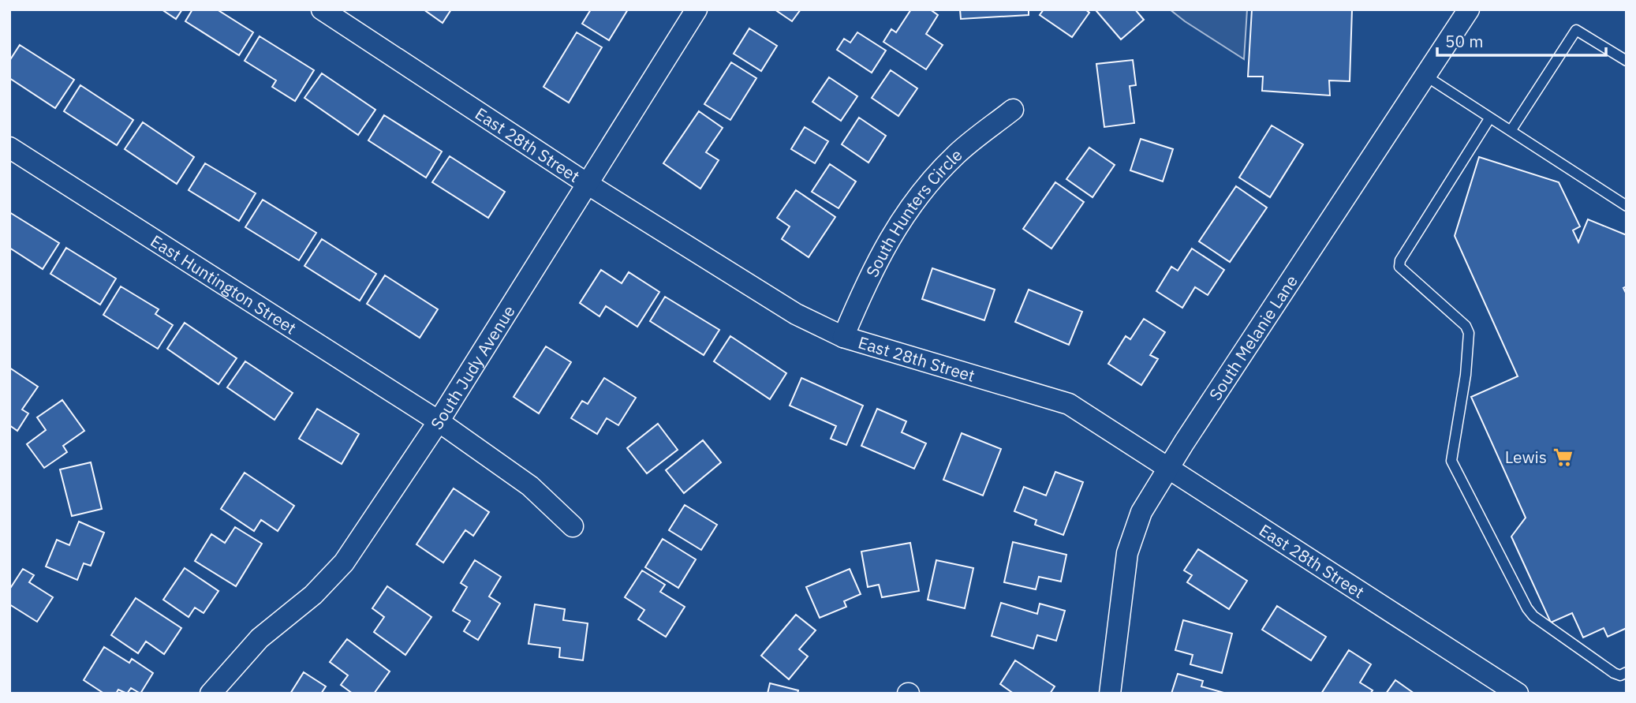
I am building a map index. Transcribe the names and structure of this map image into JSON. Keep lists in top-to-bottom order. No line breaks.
{"streets":{"street":["East 28th Street","South Hunters Circle","East Huntington Street","South Melanie Lane","South Judy Avenue"]},"crossings":[["East 28th Street","South Hunters Circle"],["East 28th Street","South Melanie Lane"],["East 28th Street","South Judy Avenue"],["East Huntington Street","South Judy Avenue"]],"places":{"supermarket":["Lewis"]},"scale_bar":"50 m"}
